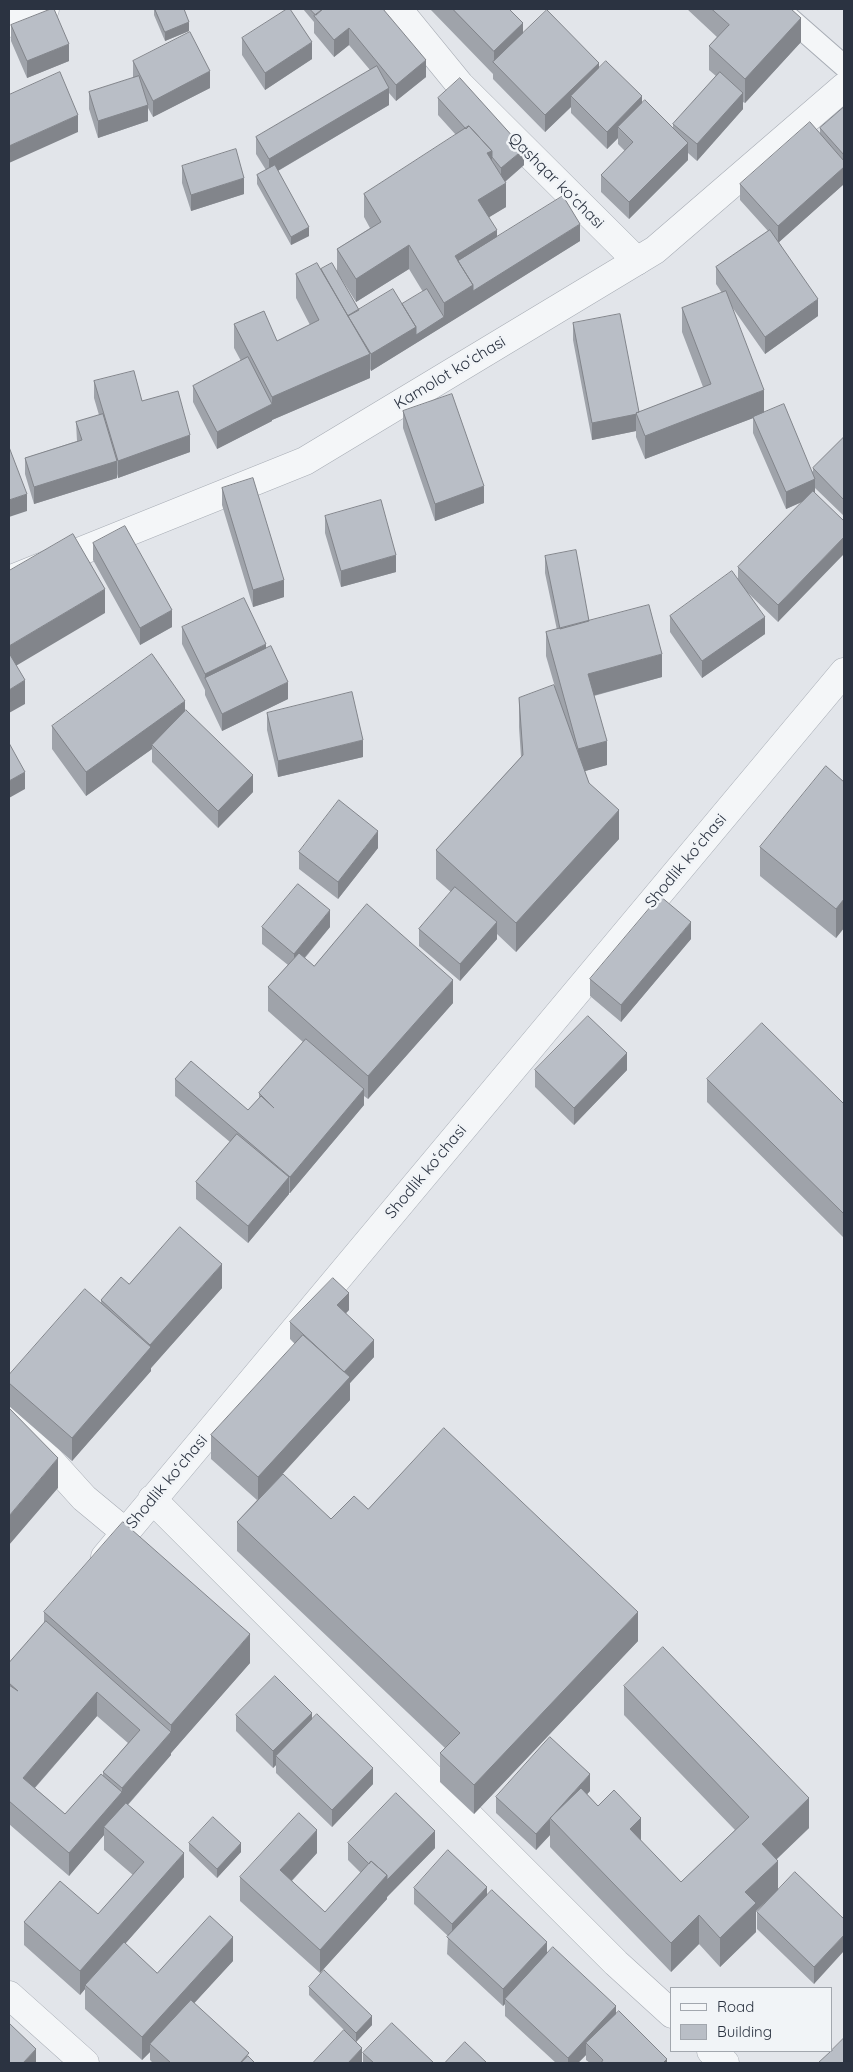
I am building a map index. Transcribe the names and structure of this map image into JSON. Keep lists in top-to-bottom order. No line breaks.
{"streets":{"street":["Qashqar koʻchasi","Kamolot koʻchasi","Shodlik koʻchasi"]},"crossings":[["Qashqar koʻchasi","Kamolot koʻchasi"]],"legend":["Road","Building"]}
